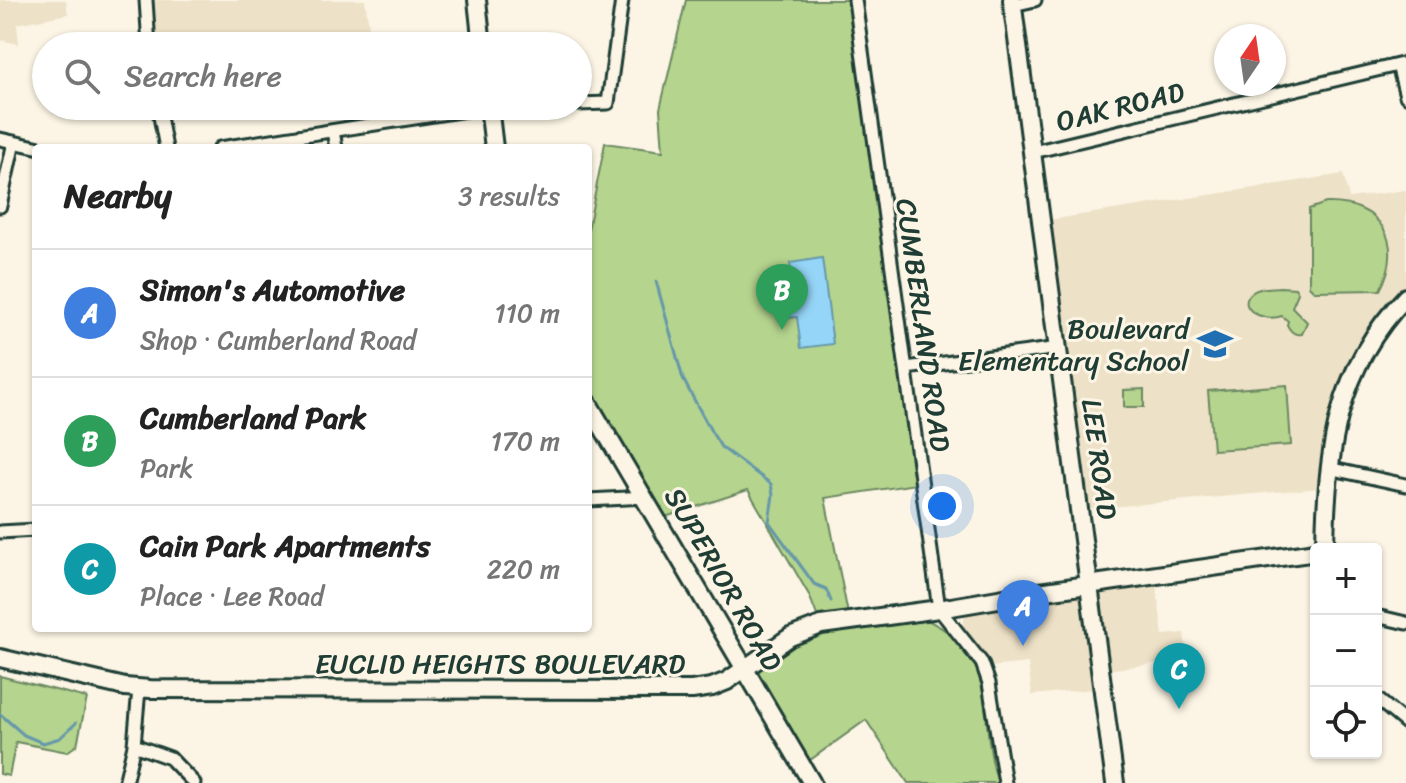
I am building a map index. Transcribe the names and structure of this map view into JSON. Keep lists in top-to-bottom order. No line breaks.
{"streets":{"street":["OAK ROAD","CUMBERLAND ROAD","LEE ROAD","SUPERIOR ROAD","EUCLID HEIGHTS BOULEVARD"]},"crossings":[["OAK ROAD","LEE ROAD"],["CUMBERLAND ROAD","EUCLID HEIGHTS BOULEVARD"],["LEE ROAD","EUCLID HEIGHTS BOULEVARD"],["SUPERIOR ROAD","EUCLID HEIGHTS BOULEVARD"]],"places":{"school or university":["Boulevard Elementary School"]},"north":"top","page":{"search":"Search here","heading":["Nearby","3 results"],"list":[{"mark":"A","name":"Simon's Automotive","note":"Shop · Cumberland Road","value":"110 m"},{"mark":"B","name":"Cumberland Park","note":"Park","value":"170 m"},{"mark":"C","name":"Cain Park Apartments","note":"Place · Lee Road","value":"220 m"}],"pins":["B","A","C"],"map_buttons":["+","−"]}}
